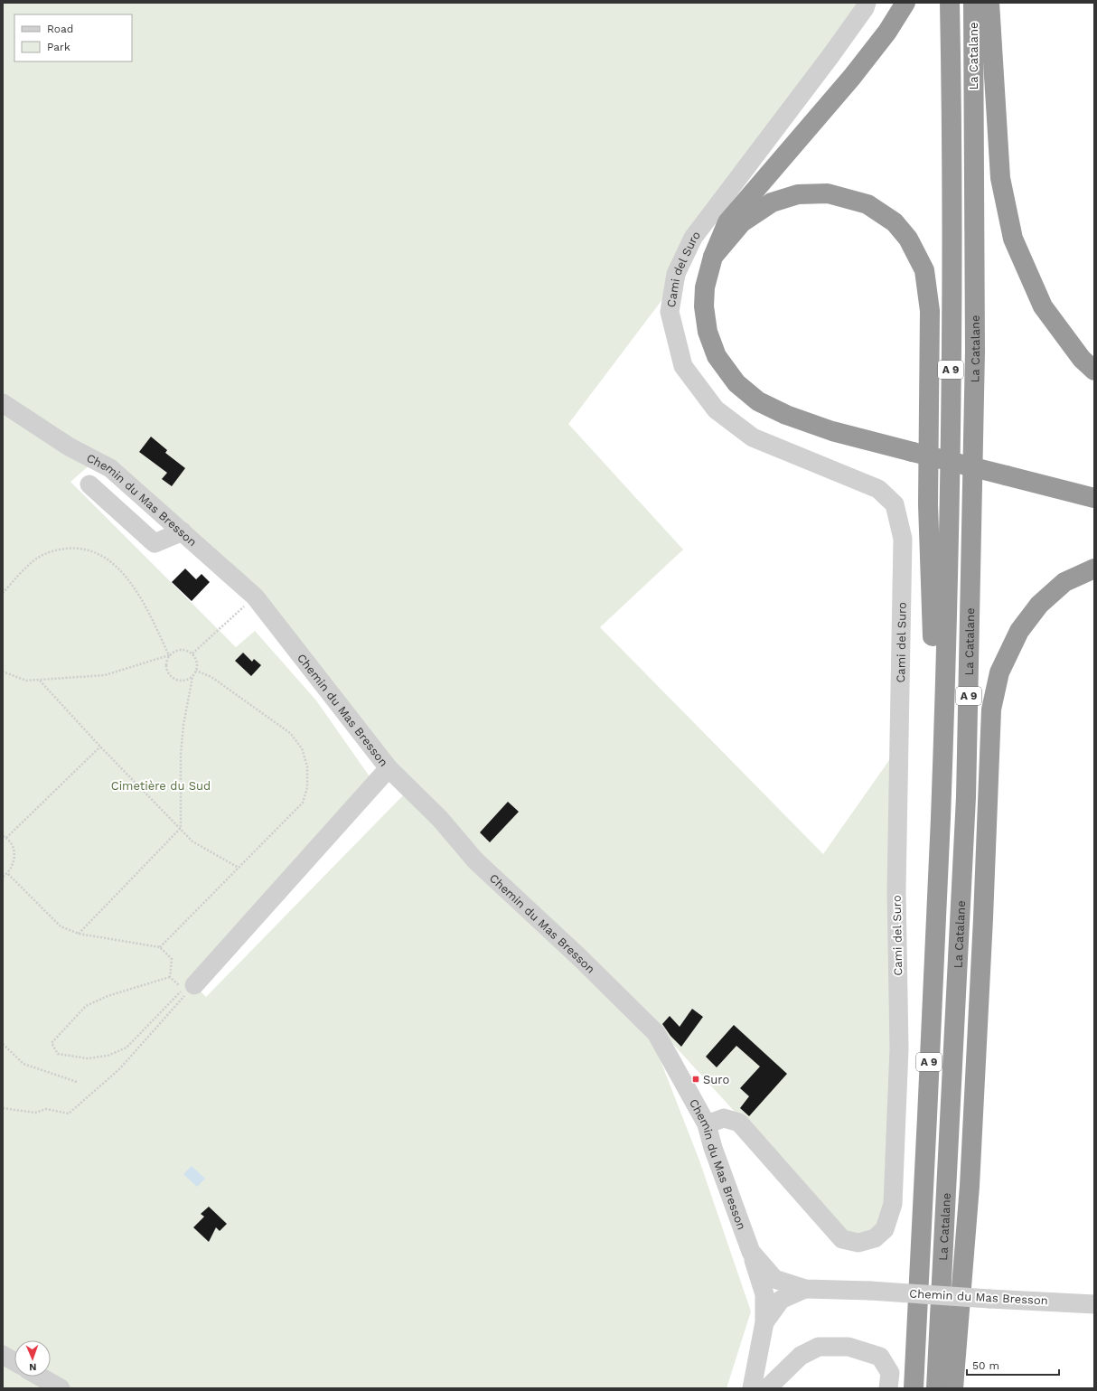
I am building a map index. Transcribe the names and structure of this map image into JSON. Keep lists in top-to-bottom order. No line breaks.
{"streets":{"highway":["La Catalane","A 9"],"street":["Cami del Suro","Chemin du Mas Bresson"]},"crossings":[["Cami del Suro","Chemin du Mas Bresson"]],"parks":["Cimetière du Sud"],"places":{"transit":["Suro"]},"legend":["Road","Park"],"scale_bar":"50 m","north":"bottom"}
